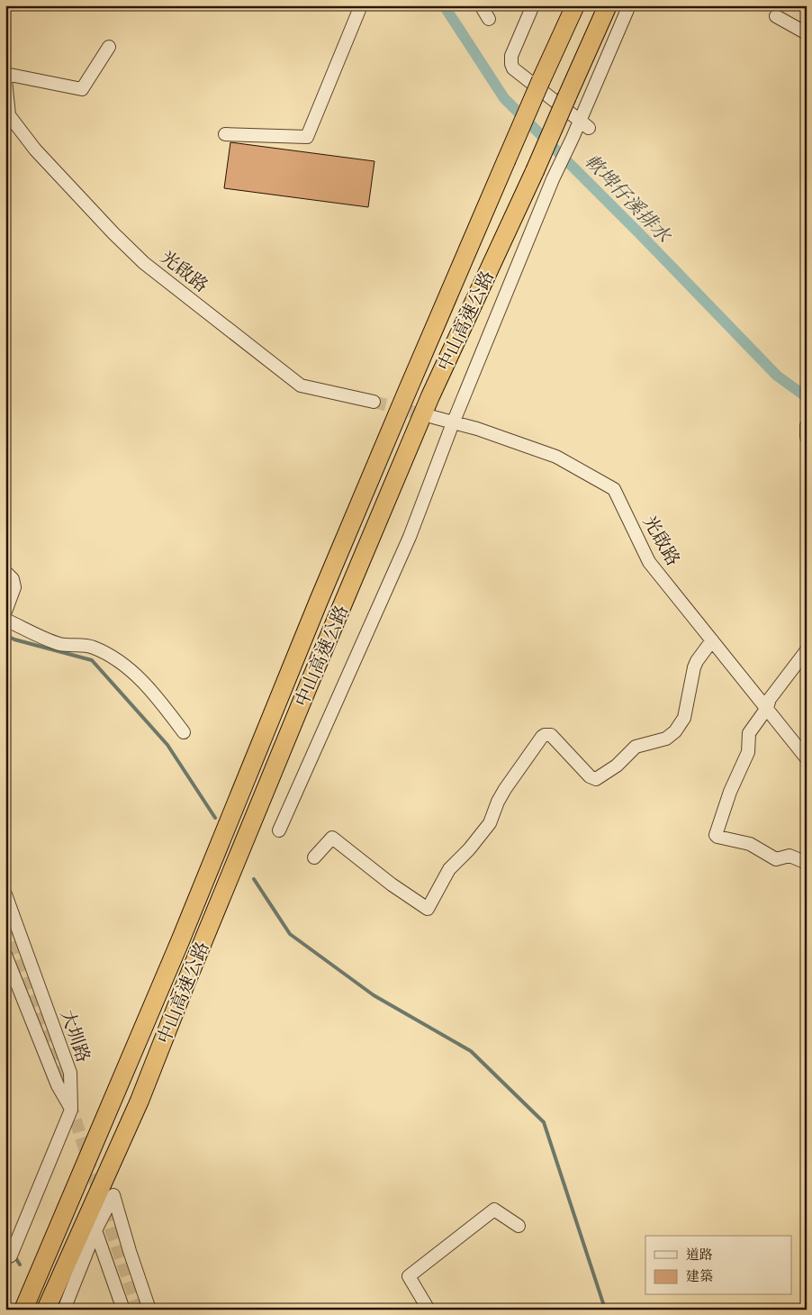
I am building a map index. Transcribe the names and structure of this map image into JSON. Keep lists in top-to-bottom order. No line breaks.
{"streets":{"highway":["中山高速公路"],"street":["光啟路","大圳路"]},"water":["軟埤仔溪排水"],"legend":["道路","建築"]}
